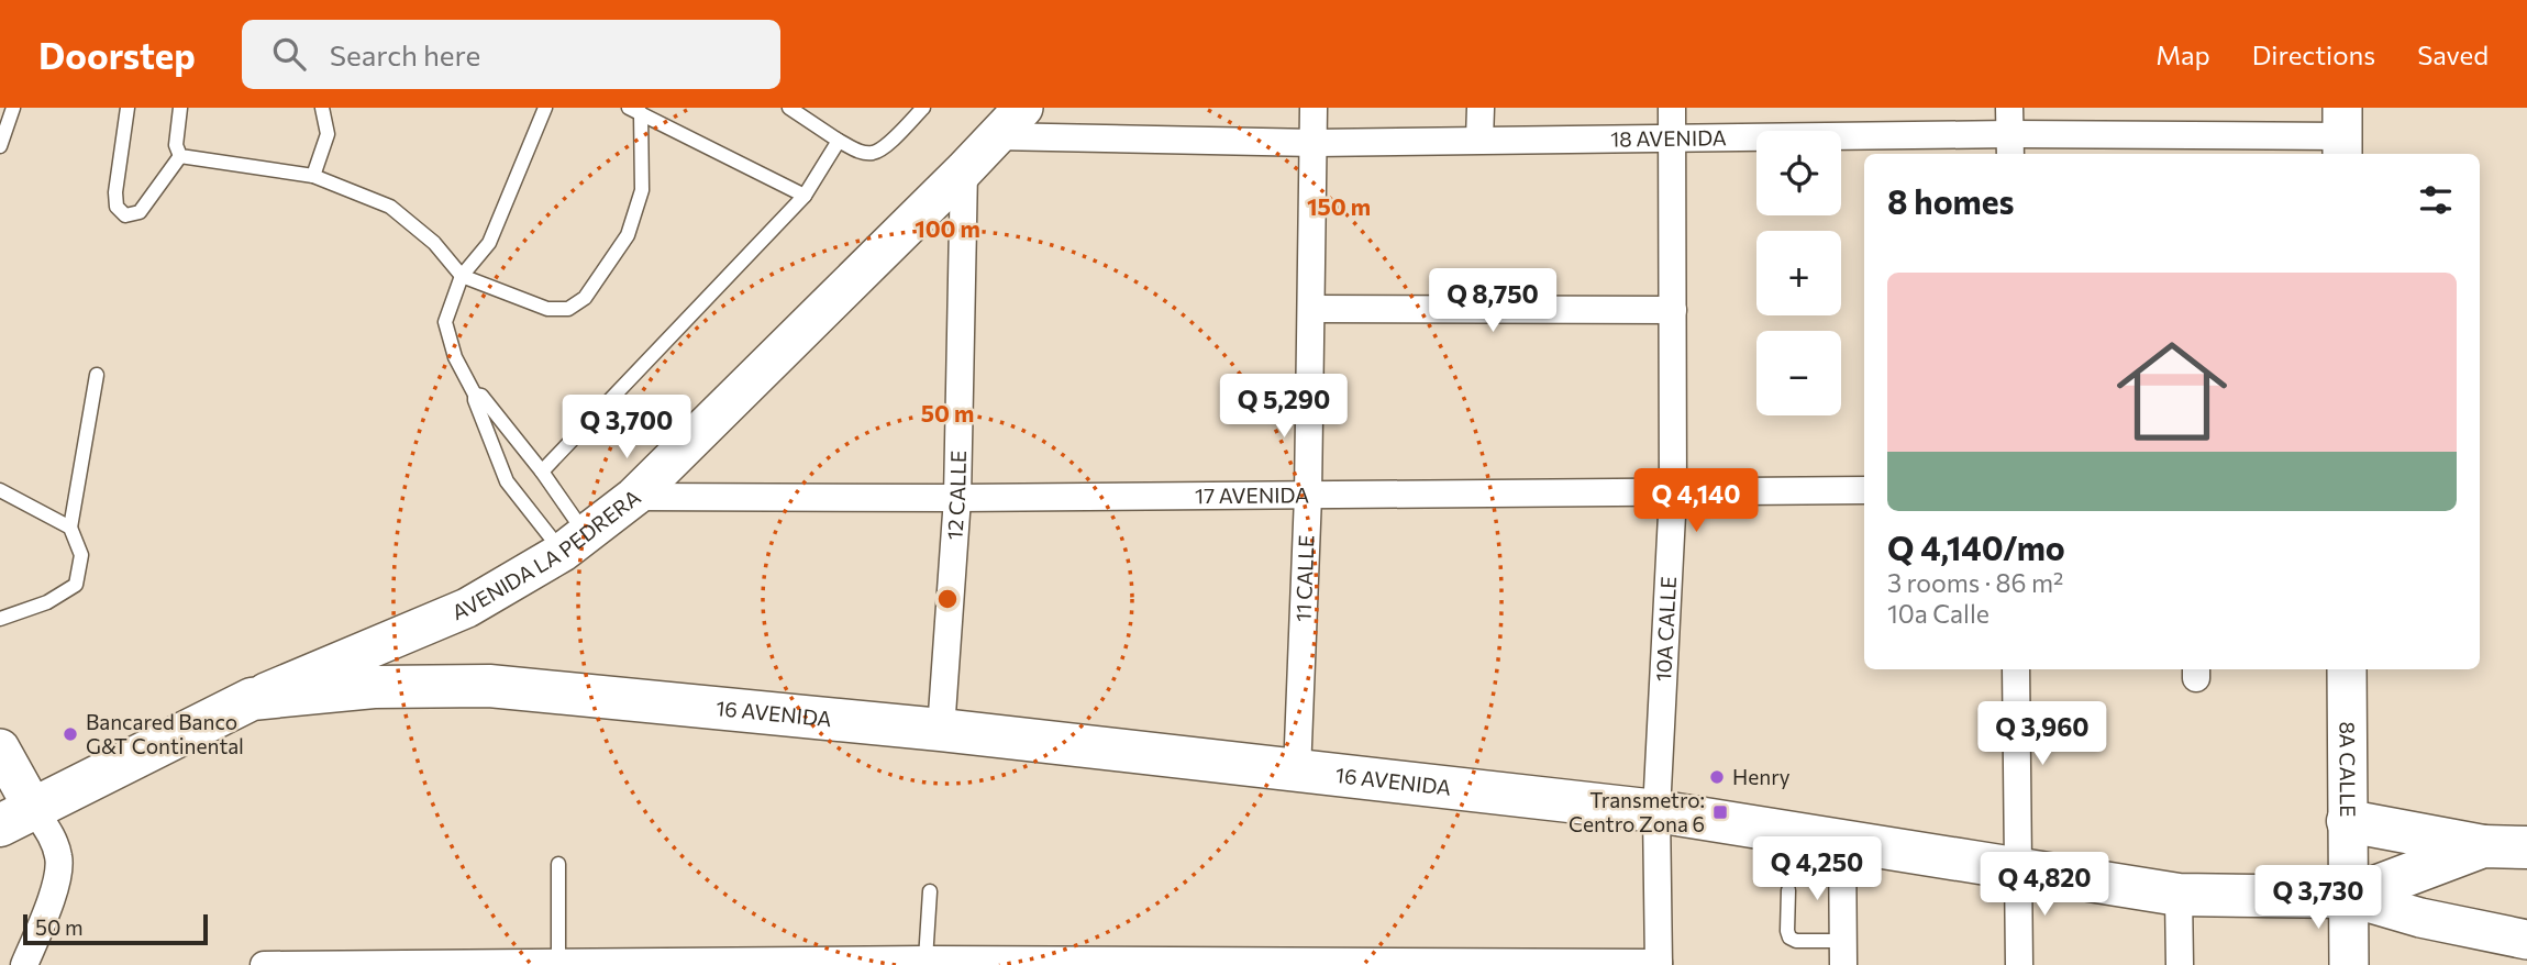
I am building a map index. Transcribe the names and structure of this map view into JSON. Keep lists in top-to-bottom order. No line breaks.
{"streets":{"main road":["AVENIDA LA PEDRERA","16 AVENIDA"],"street":["18 AVENIDA","17 AVENIDA","12 CALLE","11 CALLE","10A CALLE","8A CALLE"]},"crossings":[["18 AVENIDA","AVENIDA LA PEDRERA"],["18 AVENIDA","11 CALLE"],["18 AVENIDA","10A CALLE"],["17 AVENIDA","12 CALLE"],["17 AVENIDA","AVENIDA LA PEDRERA"],["17 AVENIDA","11 CALLE"],["17 AVENIDA","10A CALLE"],["12 CALLE","AVENIDA LA PEDRERA"],["12 CALLE","16 AVENIDA"],["AVENIDA LA PEDRERA","16 AVENIDA"],["11 CALLE","16 AVENIDA"],["10A CALLE","16 AVENIDA"],["16 AVENIDA","8A CALLE"]],"places":{"other":["Bancared Banco G&T Continental","Henry"],"transit":["Transmetro: Centro Zona 6"]},"scale_bar":"50 m","page":{"header":"Doorstep","search":"Search here","nav":["Map","Directions","Saved"],"map_buttons":["+","−"],"heading":"8 homes","list":[{"name":"Q 4,140/mo","note":"3 rooms · 86 m² · 10a Calle"}],"price":["Q 8,750","Q 5,290","Q 3,700","Q 4,140","Q 3,960","Q 4,250","Q 4,820","Q 3,730"],"scale":"50 m"},"rings":["150 m","100 m","50 m"]}
